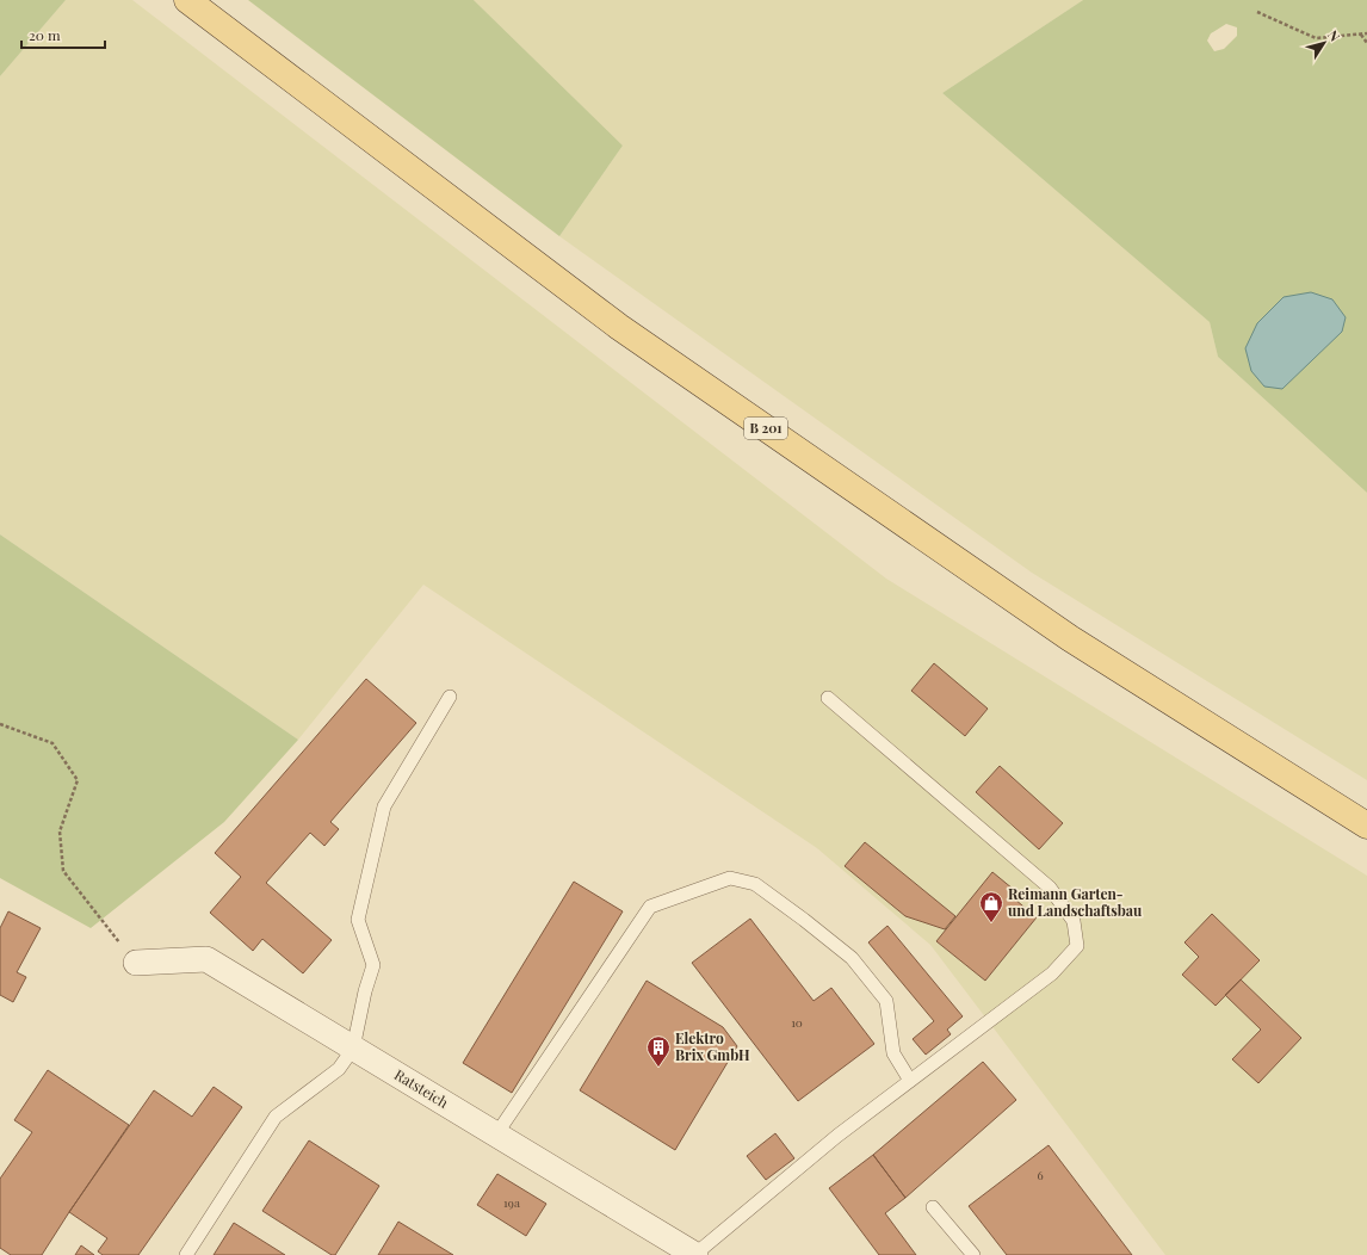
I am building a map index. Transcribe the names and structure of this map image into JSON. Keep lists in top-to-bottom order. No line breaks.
{"streets":{"main road":["B 201"],"street":["Ratsteich"]},"places":{"shop":["Reimann Garten- und Landschaftsbau"],"building":["Elektro Brix GmbH"]},"house_numbers":["10","6","19a"],"scale_bar":"20 m","north":"top right"}
